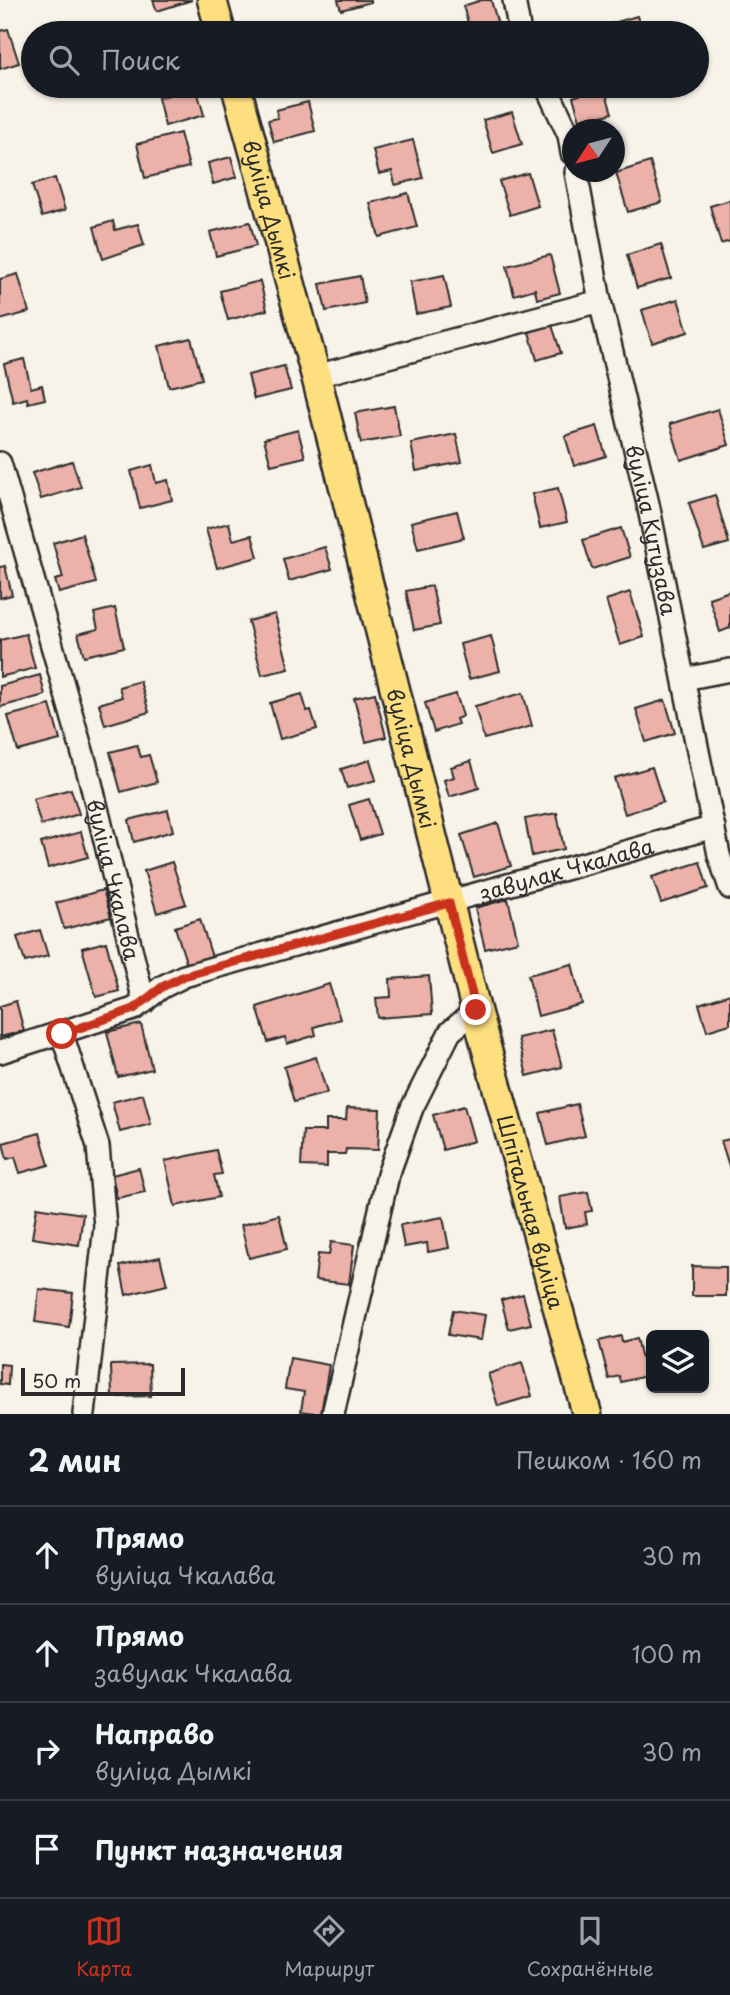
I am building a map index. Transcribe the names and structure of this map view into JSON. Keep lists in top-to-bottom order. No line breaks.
{"streets":{"main road":["вуліца Дымкі","Шпітальная вуліца"],"street":["вуліца Кутузава","завулак Чкалава","вуліца Чкалава"]},"crossings":[["вуліца Дымкі","завулак Чкалава"],["вуліца Дымкі","Шпітальная вуліца"],["вуліца Кутузава","завулак Чкалава"],["завулак Чкалава","вуліца Чкалава"]],"scale_bar":"50 m","north":"bottom left","page":{"search":"Поиск","scale":"50 m","heading":["2 мин","Пешком · 160 m"],"list":[["Прямо","вуліца Чкалава","30 m"],["Прямо","завулак Чкалава","100 m"],["Направо","вуліца Дымкі","30 m"],"Пункт назначения"],"nav":["Карта","Маршрут","Сохранённые"]}}
